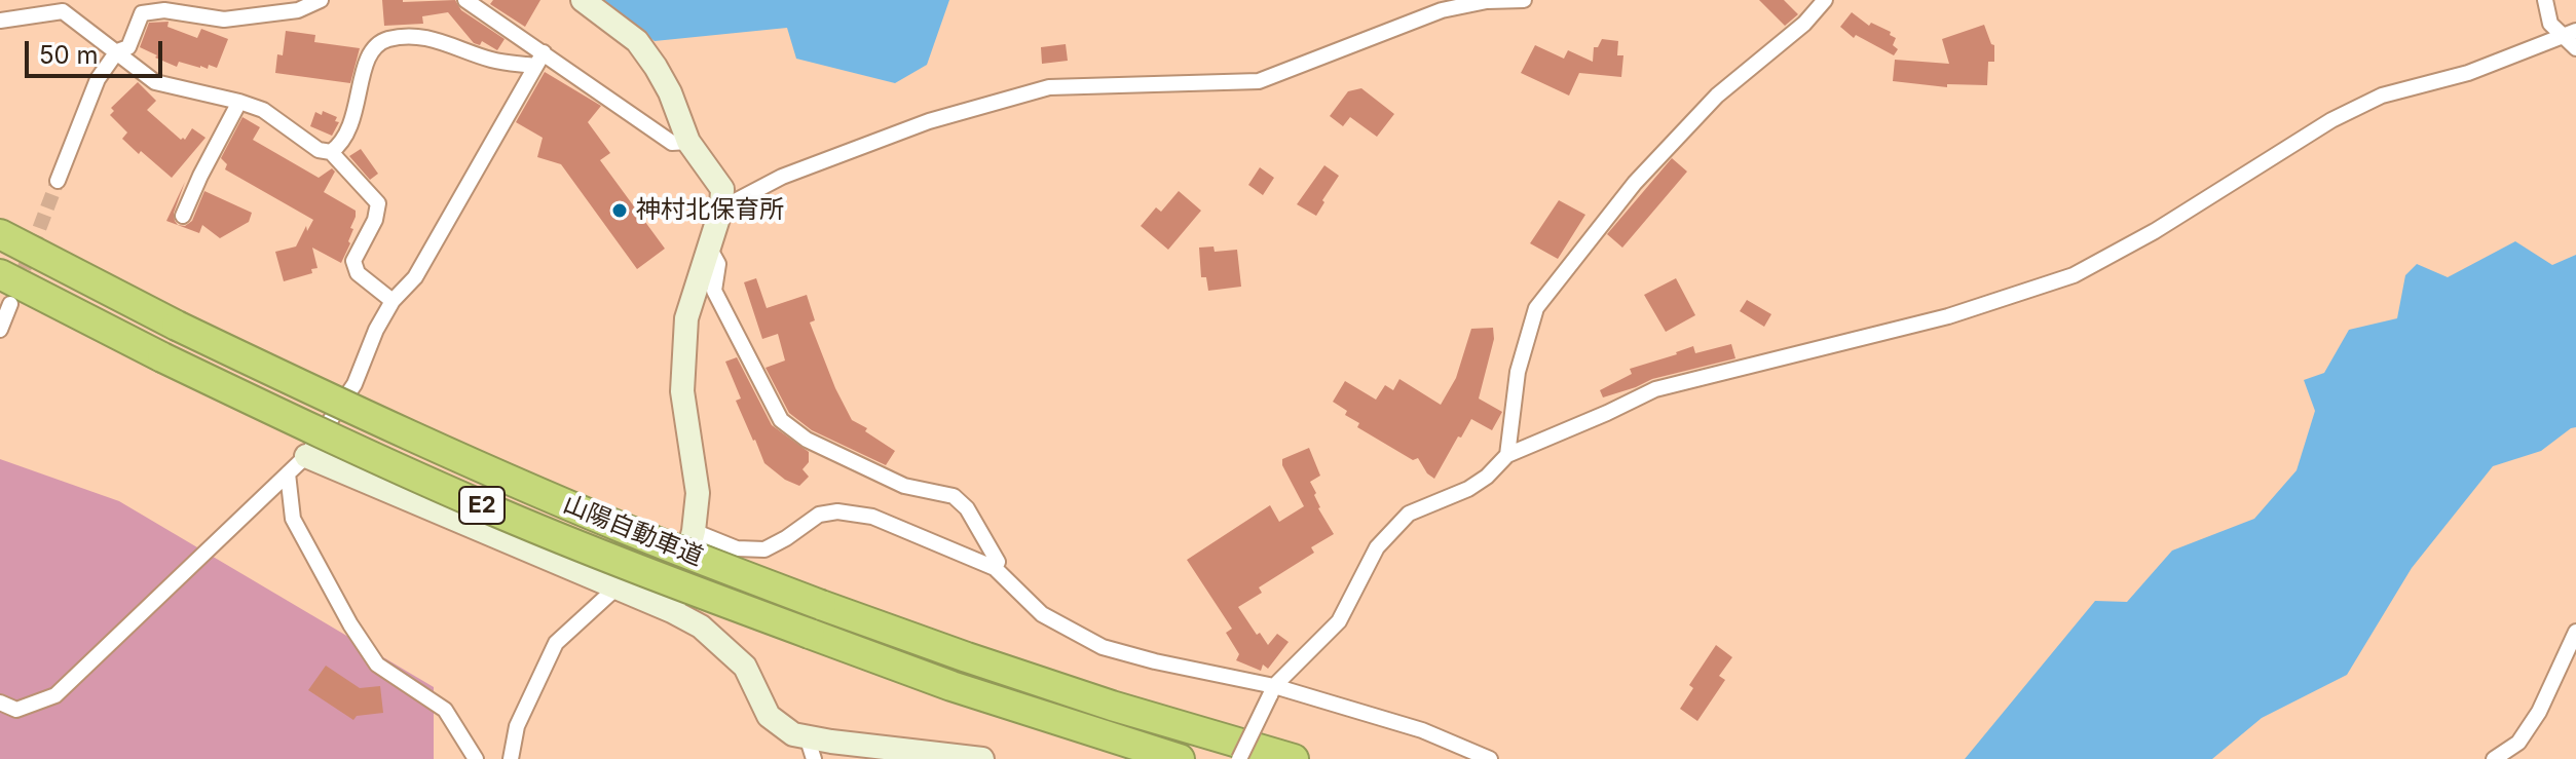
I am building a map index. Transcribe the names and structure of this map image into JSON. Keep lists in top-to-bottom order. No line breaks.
{"streets":{"highway":["E2","山陽自動車道"]},"places":["神村北保育所"],"scale_bar":"50 m"}
